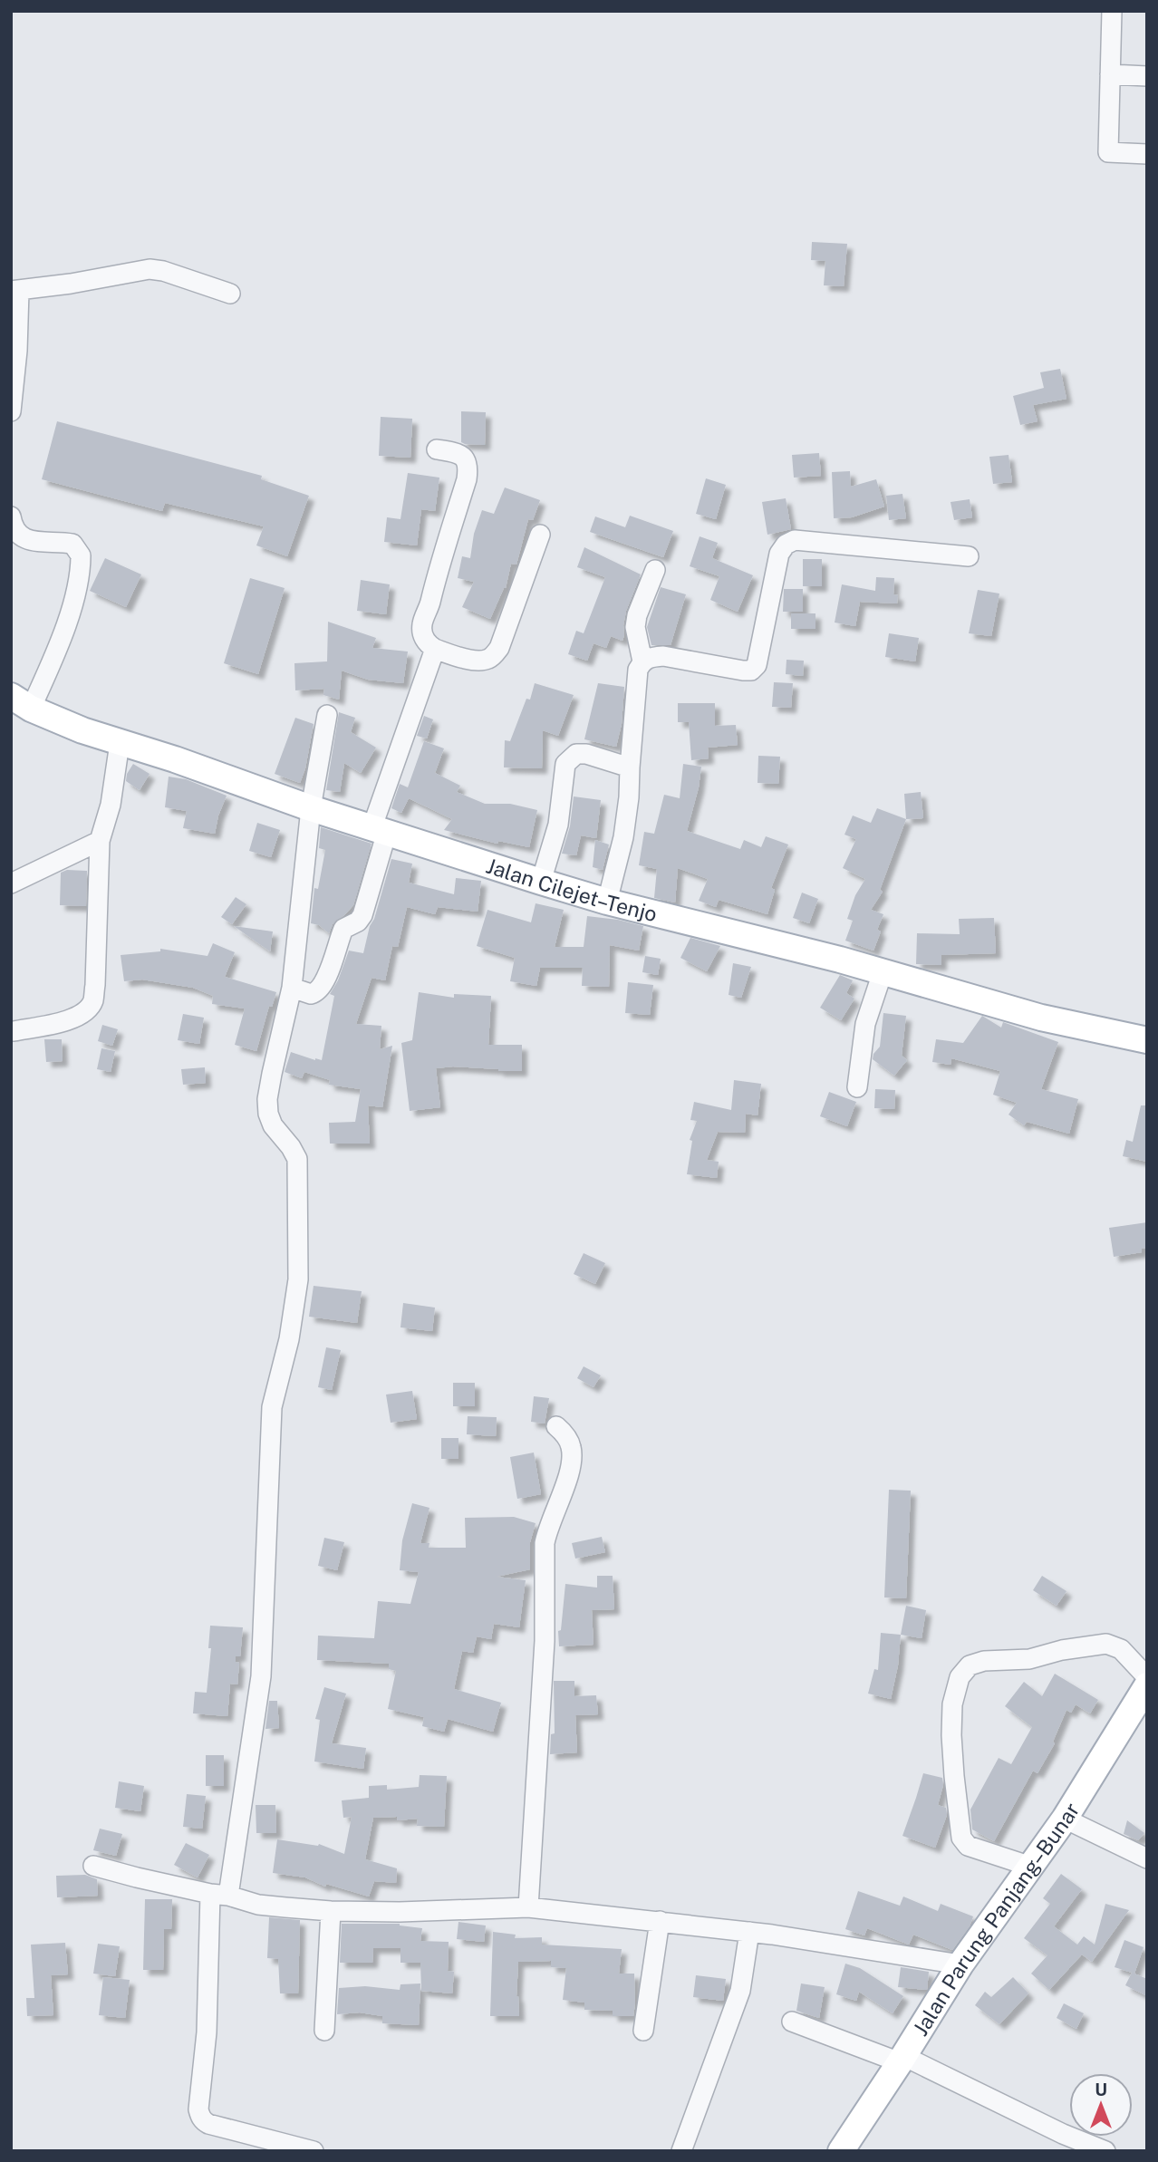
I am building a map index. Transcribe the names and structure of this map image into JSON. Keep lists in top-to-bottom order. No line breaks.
{"streets":{"main road":["Jalan Cilejet–Tenjo","Jalan Parung Panjang–Bunar"]},"north":"top"}
